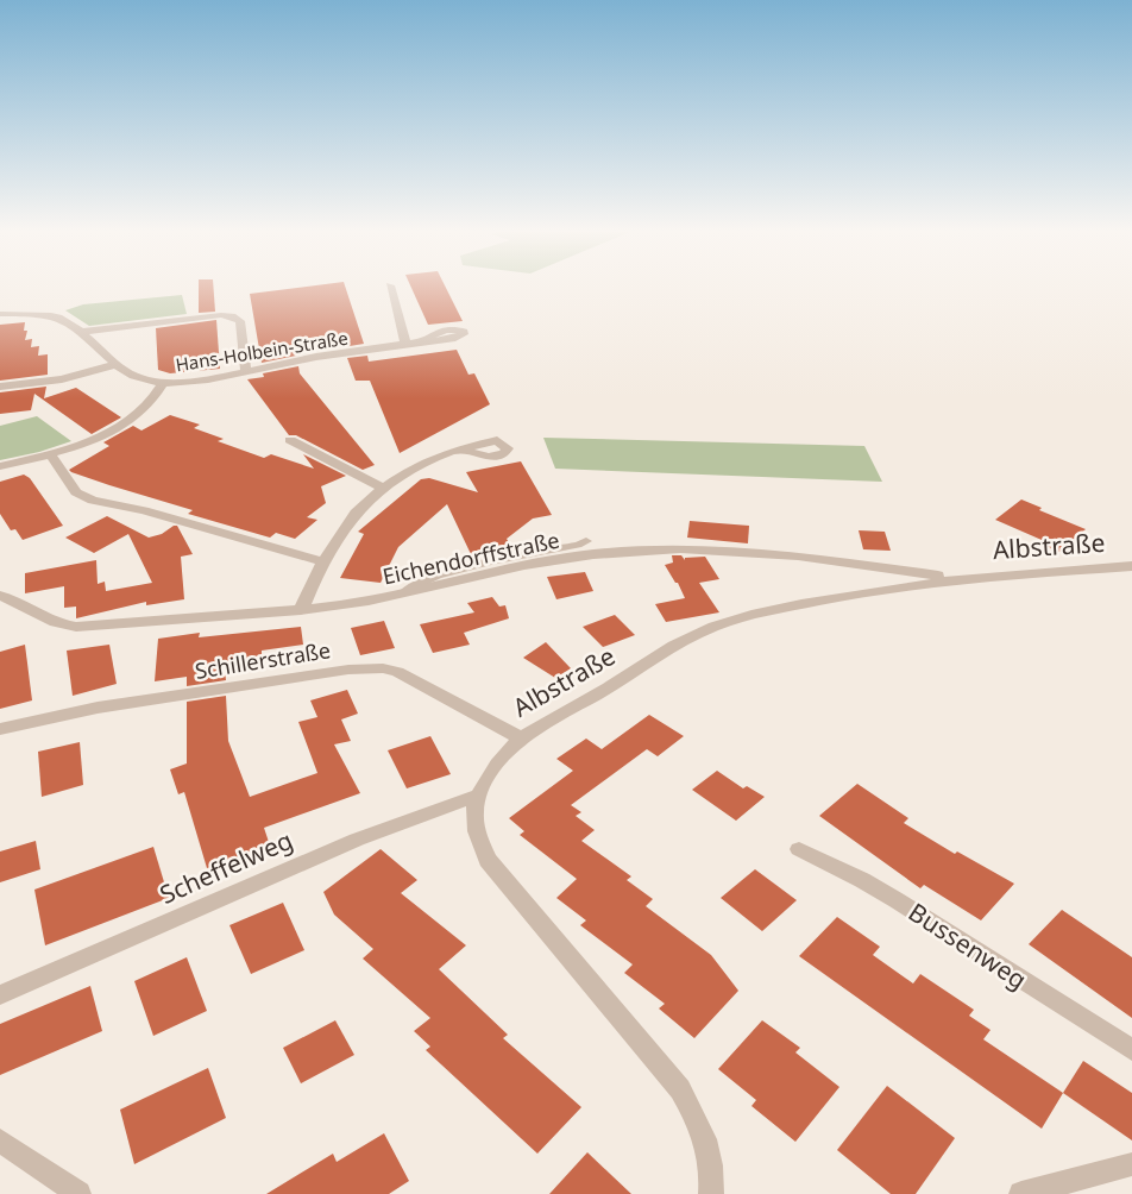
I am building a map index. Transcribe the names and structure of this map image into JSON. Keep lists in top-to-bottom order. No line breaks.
{"streets":{"street":["Hans-Holbein-Straße","Albstraße","Eichendorffstraße","Schillerstraße","Scheffelweg","Bussenweg"]},"crossings":[["Albstraße","Eichendorffstraße"],["Albstraße","Schillerstraße"],["Albstraße","Scheffelweg"]]}
